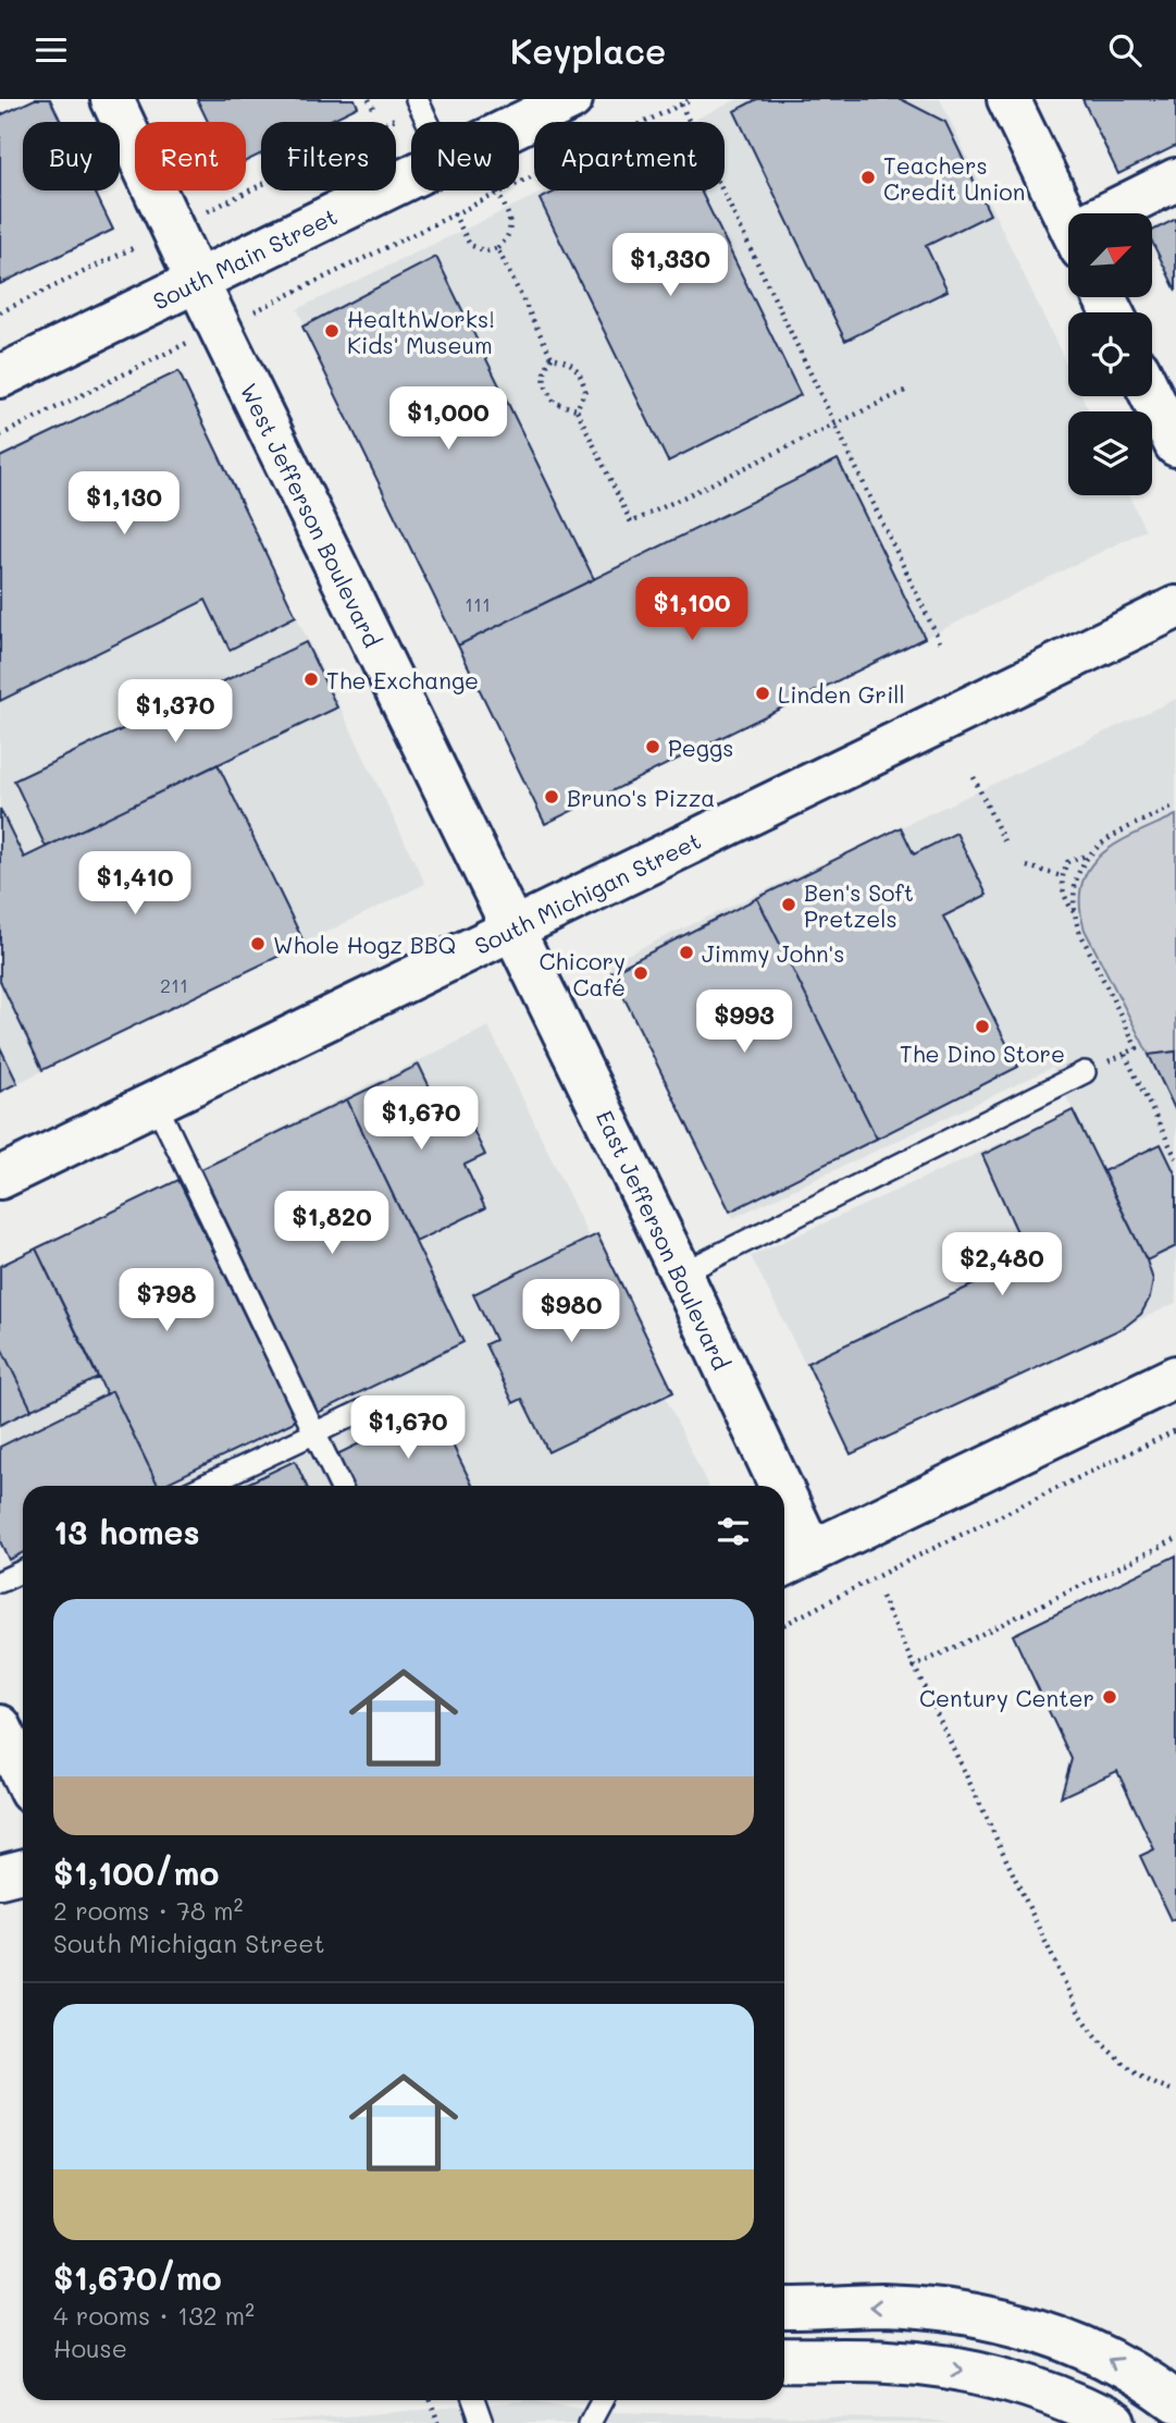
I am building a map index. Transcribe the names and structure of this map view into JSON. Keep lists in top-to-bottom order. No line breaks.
{"streets":{"street":["South Main Street","West Jefferson Boulevard","South Michigan Street","East Jefferson Boulevard"]},"crossings":[["South Main Street","West Jefferson Boulevard"],["West Jefferson Boulevard","South Michigan Street"],["West Jefferson Boulevard","East Jefferson Boulevard"],["South Michigan Street","East Jefferson Boulevard"]],"places":["Teachers Credit Union","HealthWorks! Kids' Museum","The Exchange","Linden Grill","Peggs","Bruno's Pizza","Ben's Soft Pretzels","Whole Hogz BBQ","Jimmy John's","Chicory Café","The Dino Store","Century Center"],"house_numbers":["111","211"],"north":"top right","page":{"header":"Keyplace","chip":["Buy","Rent","Filters","New","Apartment"],"price":["$1,330","$1,000","$1,130","$1,100","$1,370","$1,410","$993","$1,670","$1,820","$2,480","$798","$980","$1,670"],"heading":"13 homes","list":[{"name":"$1,100/mo","note":"2 rooms · 78 m² · South Michigan Street"},{"name":"$1,670/mo","note":"4 rooms · 132 m² · House"}]}}
